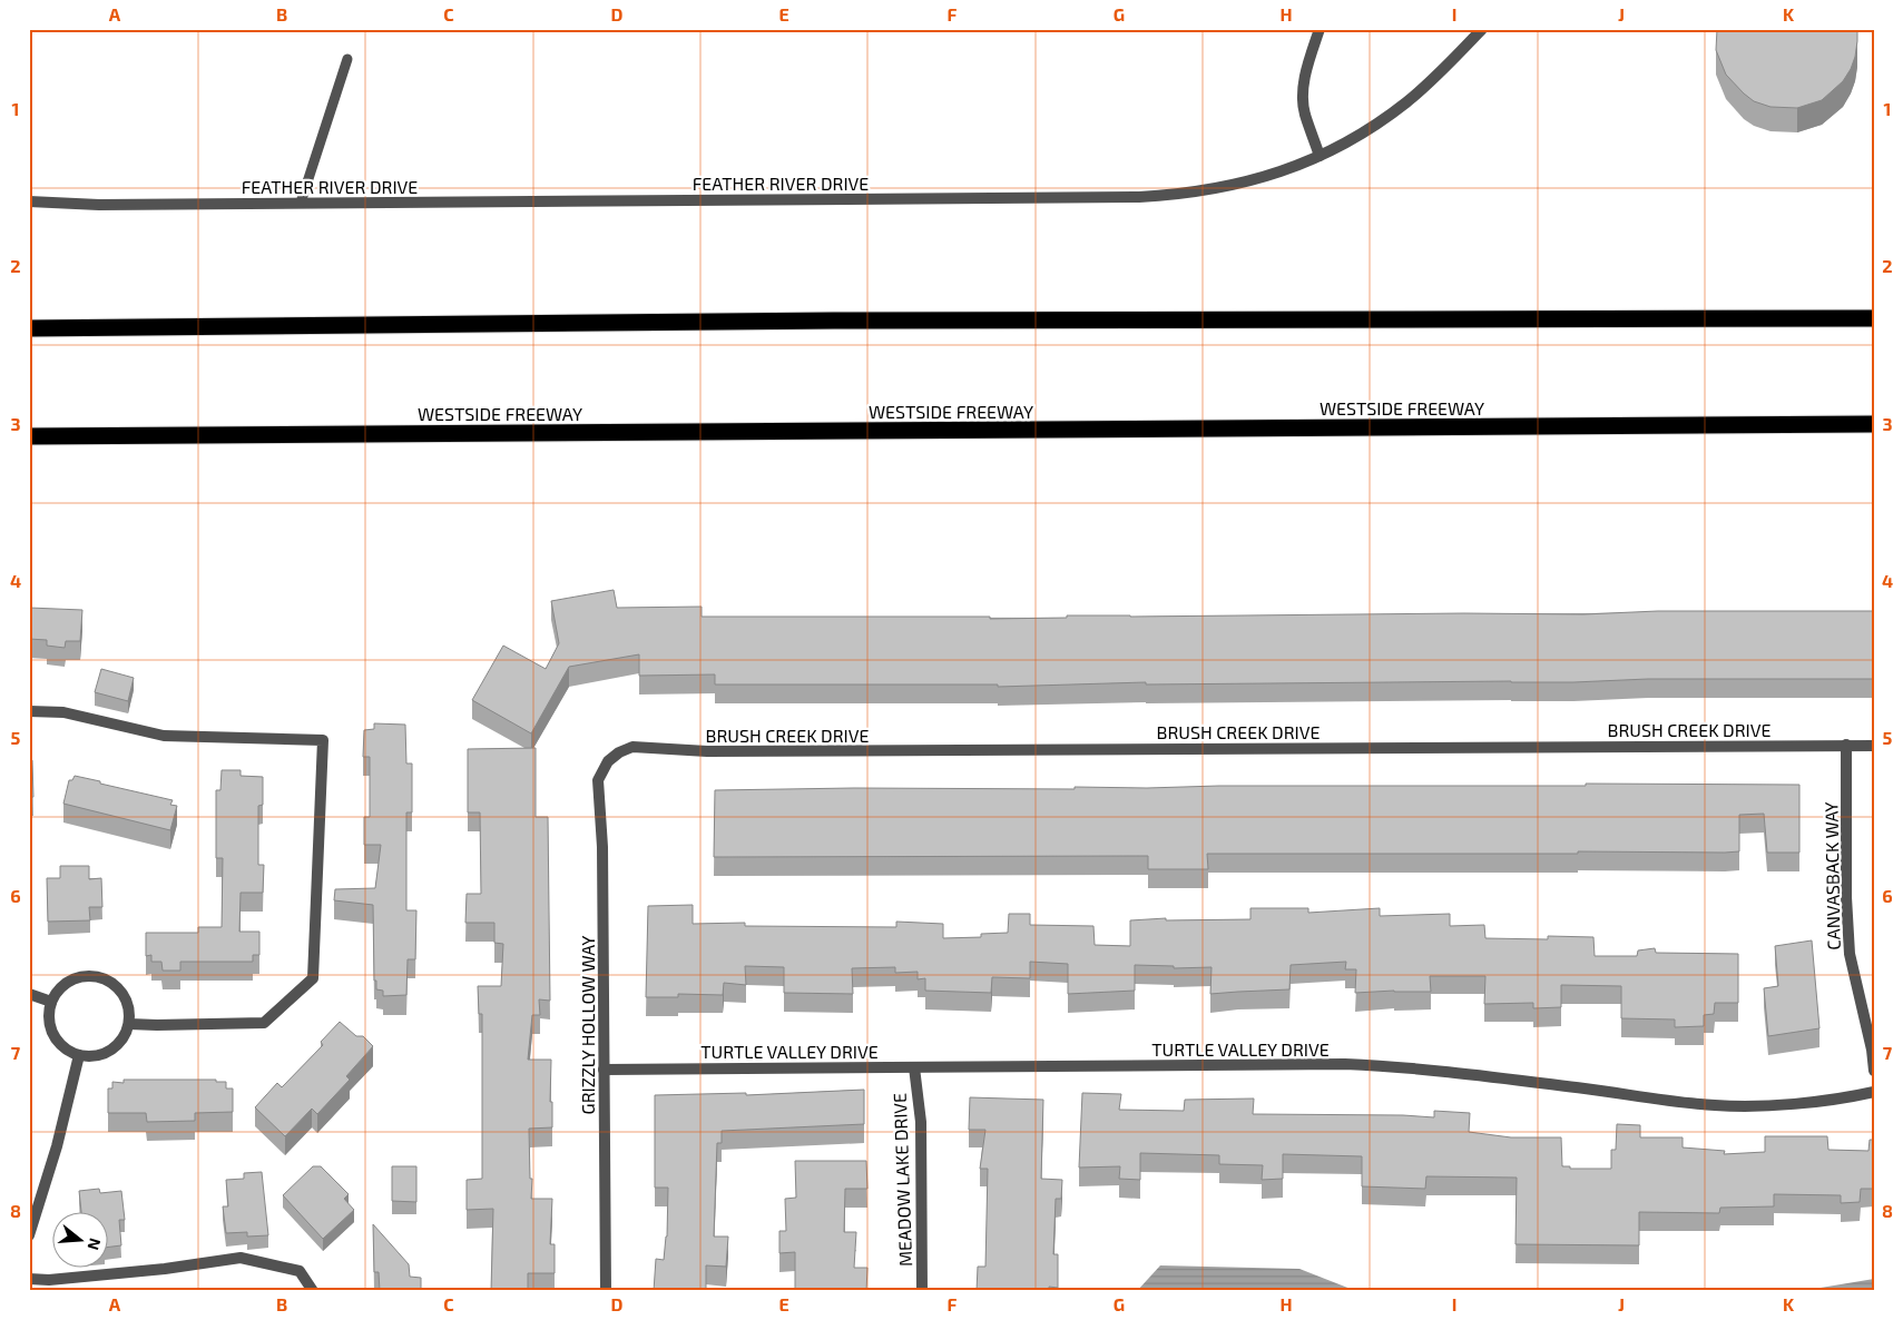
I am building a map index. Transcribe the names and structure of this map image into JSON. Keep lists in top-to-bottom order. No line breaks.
{"streets":{"highway":["WESTSIDE FREEWAY"],"street":["FEATHER RIVER DRIVE","BRUSH CREEK DRIVE","CANVASBACK WAY","GRIZZLY HOLLOW WAY","TURTLE VALLEY DRIVE","MEADOW LAKE DRIVE"]},"crossings":[["BRUSH CREEK DRIVE","CANVASBACK WAY"],["BRUSH CREEK DRIVE","GRIZZLY HOLLOW WAY"],["GRIZZLY HOLLOW WAY","TURTLE VALLEY DRIVE"],["TURTLE VALLEY DRIVE","MEADOW LAKE DRIVE"]],"north":"right","grid":{"columns":["A","B","C","D","E","F","G","H","I","J","K"],"rows":["1","2","3","4","5","6","7","8"]}}
